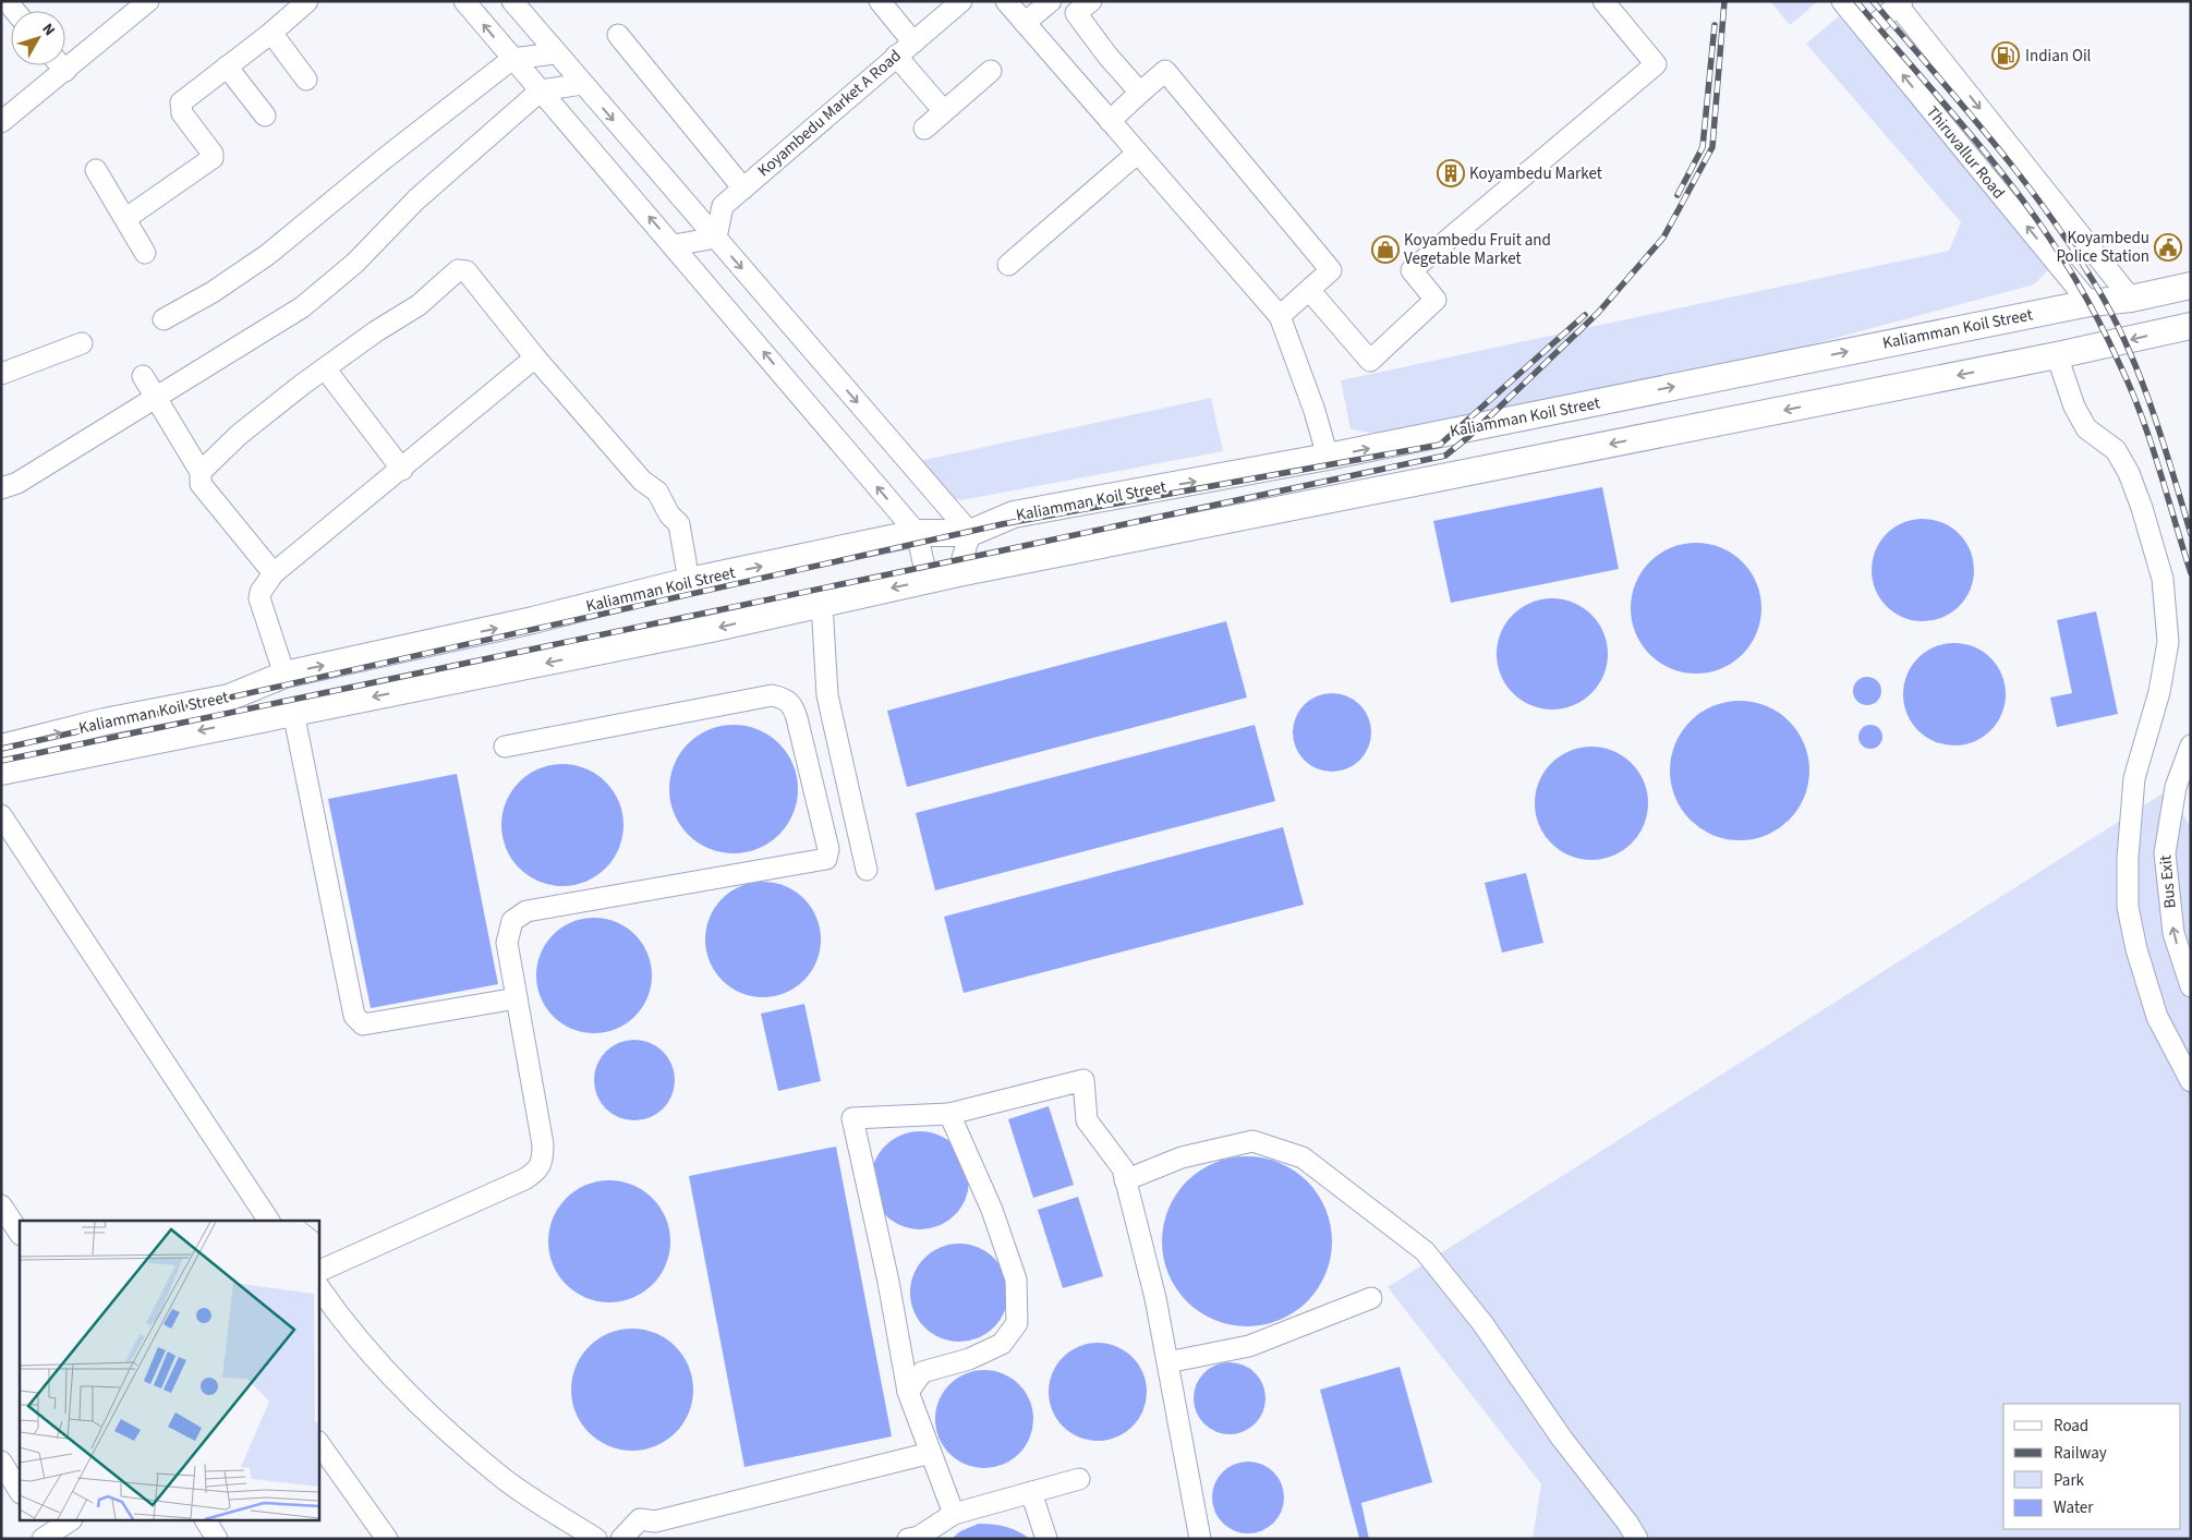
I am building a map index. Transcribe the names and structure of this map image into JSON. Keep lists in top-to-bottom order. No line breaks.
{"streets":{"main road":["Kaliamman Koil Street"],"street":["Koyambedu Market A Road","Thiruvallur Road","Bus Exit"]},"crossings":[["Thiruvallur Road","Kaliamman Koil Street"]],"places":{"fuel station":["Indian Oil"],"building":["Koyambedu Market"],"public building":["Koyambedu Police Station"],"shop":["Koyambedu Fruit and Vegetable Market"]},"legend":["Road","Railway","Park","Water"],"north":"top right"}
